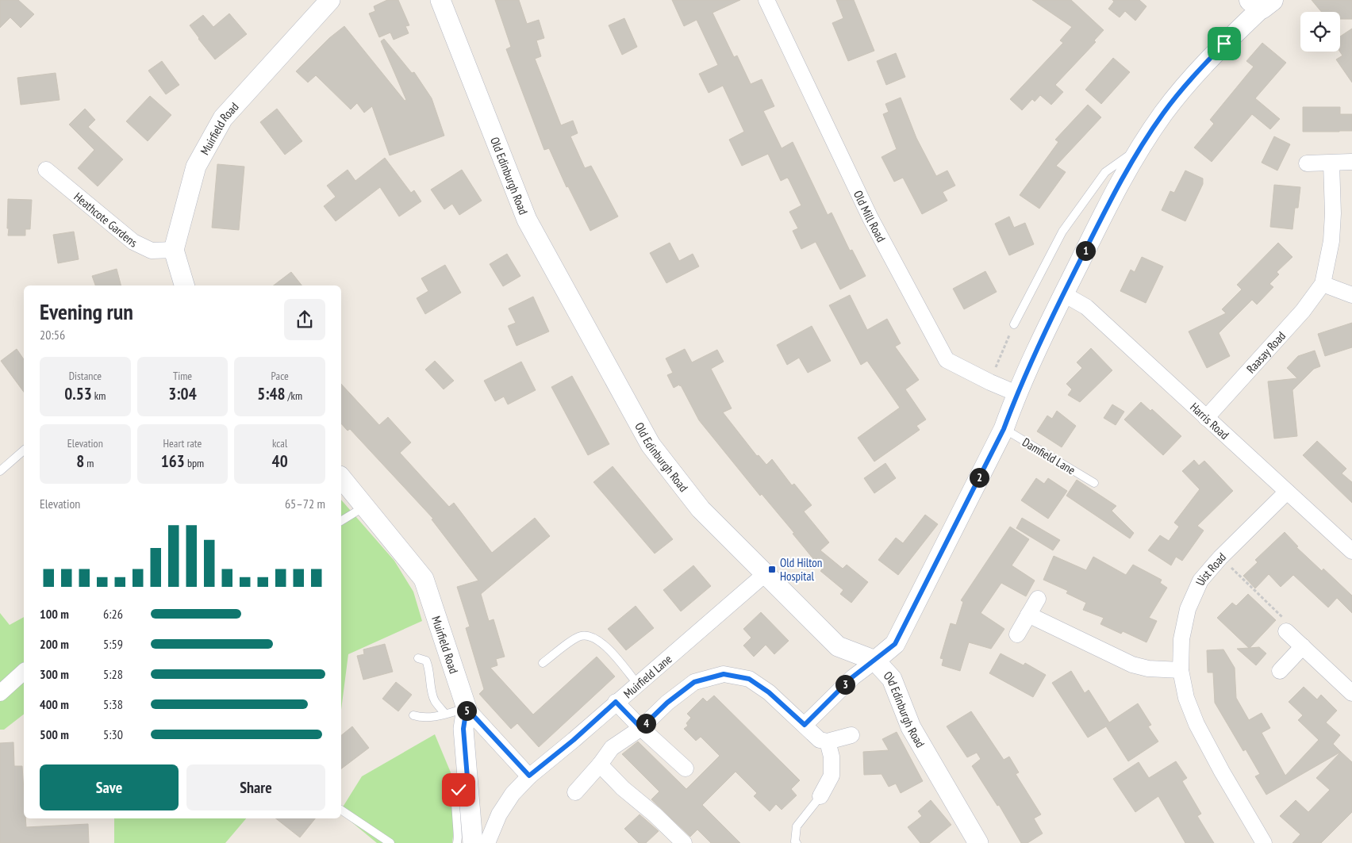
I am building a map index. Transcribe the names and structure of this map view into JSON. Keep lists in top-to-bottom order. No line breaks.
{"streets":{"street":["Muirfield Road","Old Edinburgh Road","Old Mill Road","Heathcote Gardens","Raasay Road","Harris Road","Uist Road","Muirfield Lane"],"lane":["Damfield Lane"]},"crossings":[["Muirfield Road","Heathcote Gardens"],["Old Edinburgh Road","Muirfield Lane"],["Raasay Road","Harris Road"],["Harris Road","Uist Road"]],"places":{"transit":["Old Hilton Hospital"]},"page":{"pins":["1","2","3","5","4"],"heading":["Evening run","20:56"],"stats":[["Distance","0.53 km"],["Time","3:04"],["Pace","5:48 /km"],["Elevation","8 m"],["Heart rate","163 bpm"],["kcal","40"]],"chart":["Elevation","65–72 m"],"list":[{"name":"100 m","note":"6:26"},{"name":"200 m","note":"5:59"},{"name":"300 m","note":"5:28"},{"name":"400 m","note":"5:38"},{"name":"500 m","note":"5:30"}],"buttons":["Save","Share"]}}
